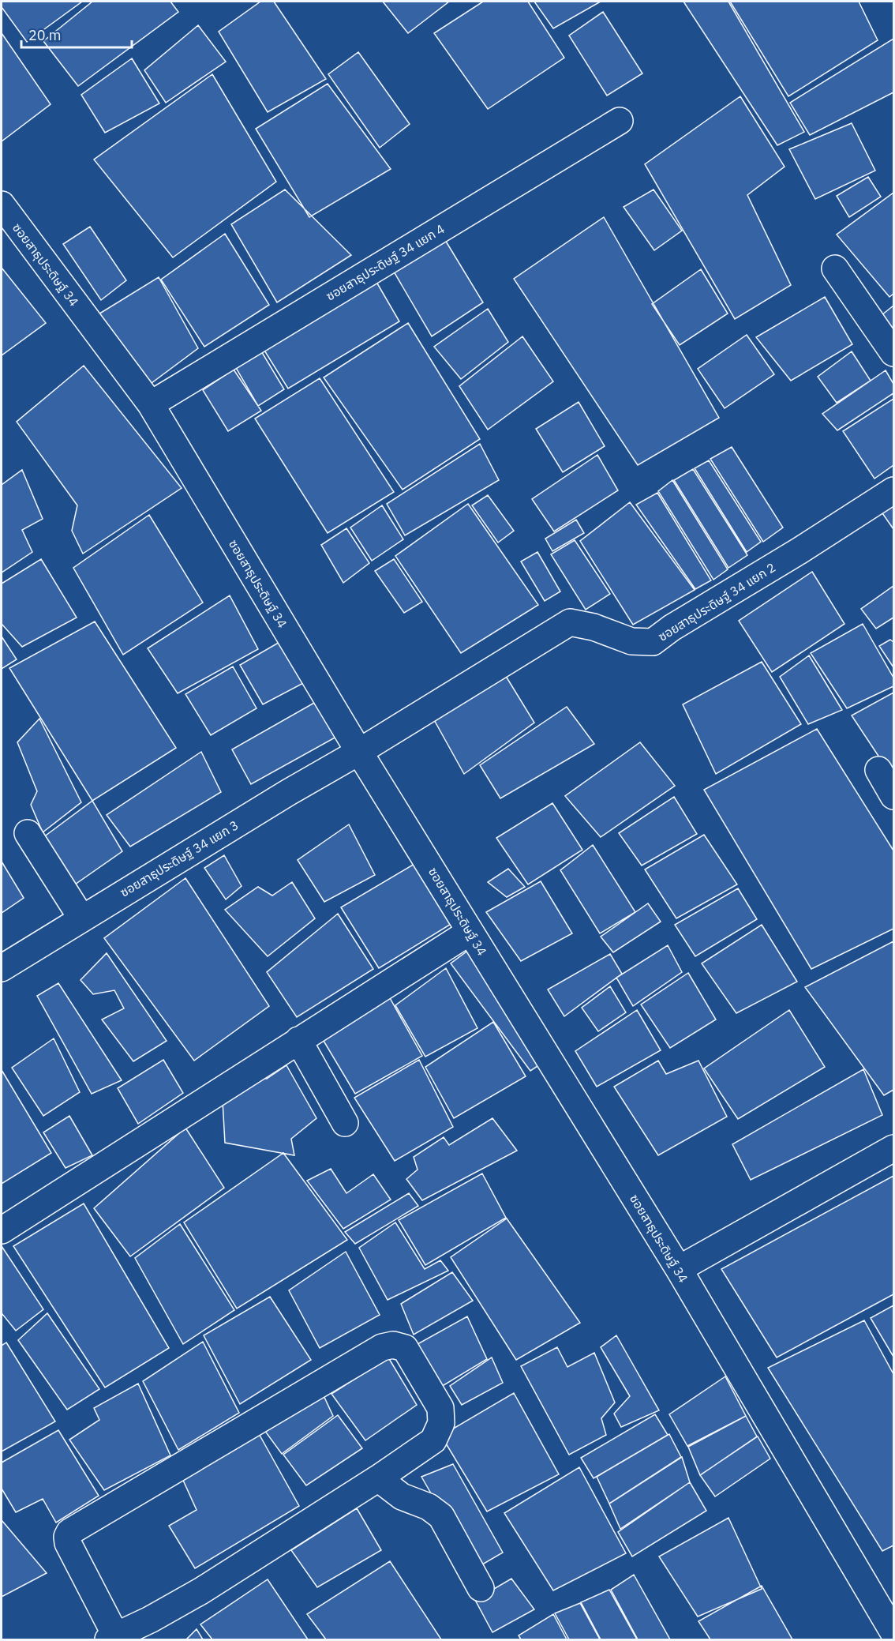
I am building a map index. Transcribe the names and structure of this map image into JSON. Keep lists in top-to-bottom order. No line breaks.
{"streets":{"street":["ซอยสาธุประดิษฐ์ 34 แยก 4","ซอยสาธุประดิษฐ์ 34","ซอยสาธุประดิษฐ์ 34 แยก 2","ซอยสาธุประดิษฐ์ 34 แยก 3"]},"crossings":[["ซอยสาธุประดิษฐ์ 34 แยก 4","ซอยสาธุประดิษฐ์ 34"],["ซอยสาธุประดิษฐ์ 34","ซอยสาธุประดิษฐ์ 34 แยก 2"],["ซอยสาธุประดิษฐ์ 34","ซอยสาธุประดิษฐ์ 34 แยก 3"],["ซอยสาธุประดิษฐ์ 34 แยก 2","ซอยสาธุประดิษฐ์ 34 แยก 3"]],"scale_bar":"20 m"}
